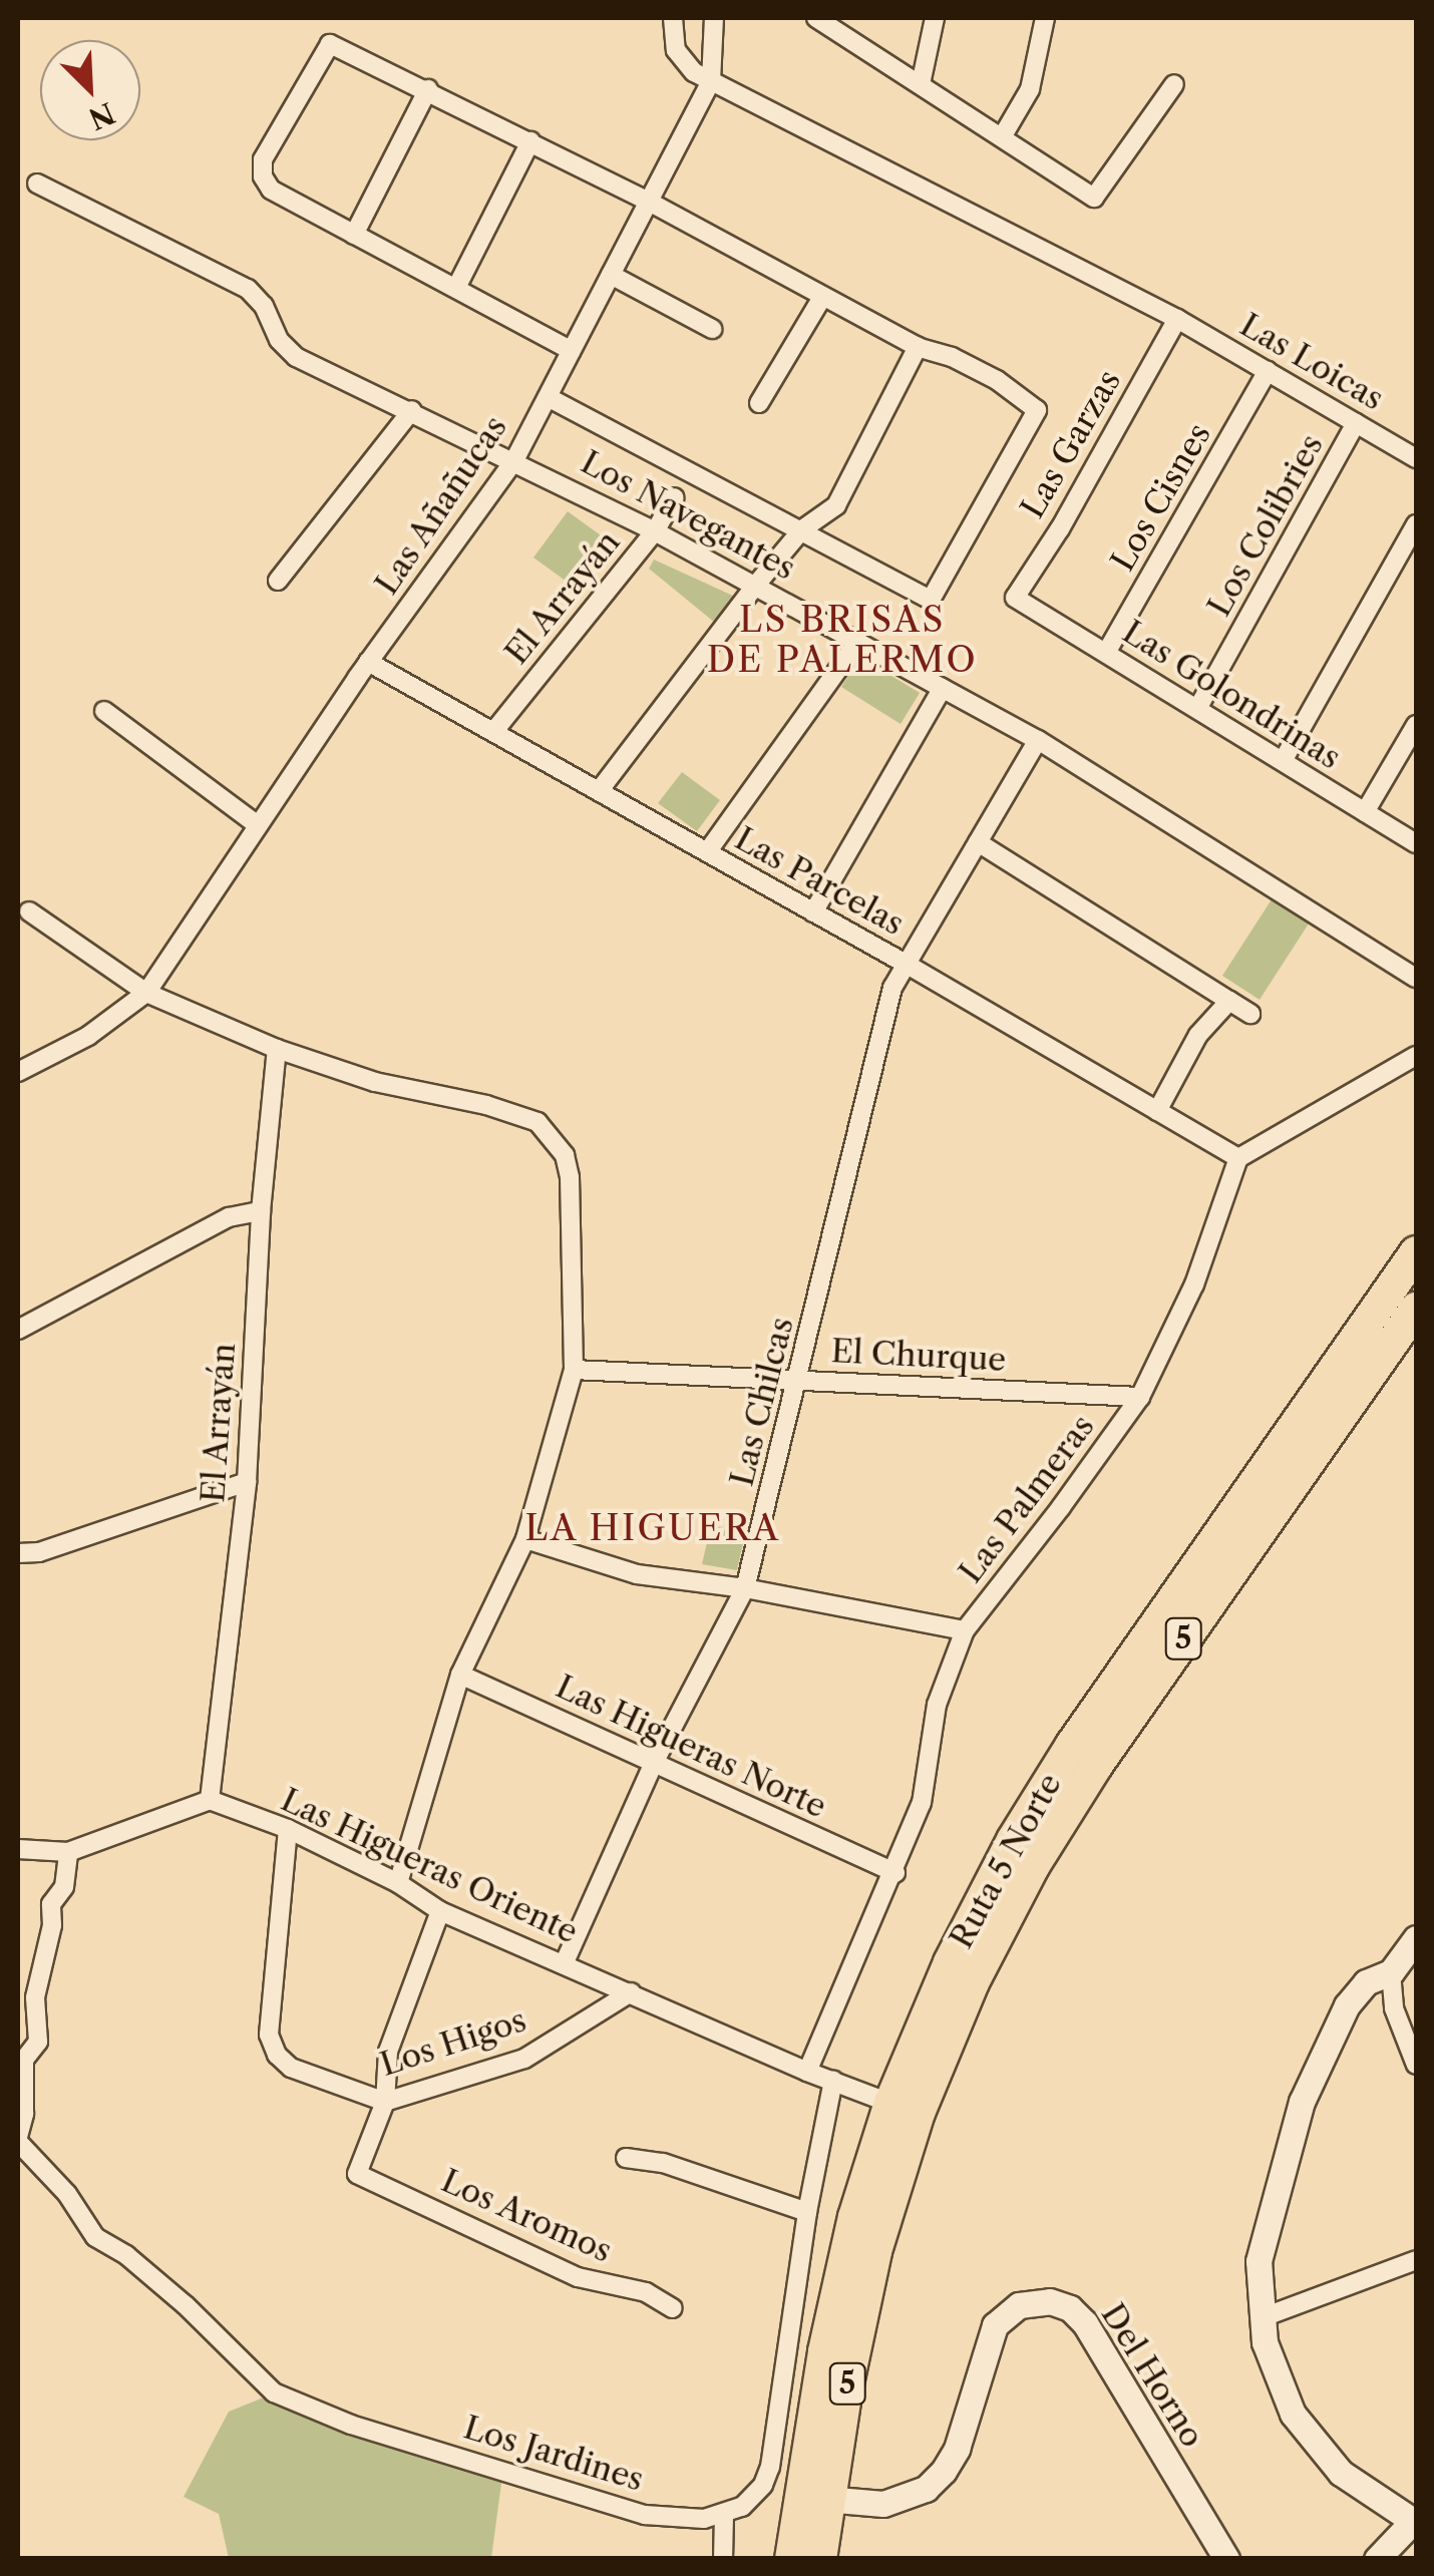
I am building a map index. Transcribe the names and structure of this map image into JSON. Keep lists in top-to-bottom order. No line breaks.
{"streets":{"highway":["5","Ruta 5 Norte"],"street":["Las Loicas","Las Garzas","Los Cisnes","Las Añañucas","Los Navegantes","Los Colibries","El Arrayán","Las Golondrinas","Las Parcelas","El Churque","Las Chilcas","Las Palmeras","Las Higueras Norte","Las Higueras Oriente","Los Higos","Los Aromos","Del Horno","Los Jardines"]},"crossings":[["Las Loicas","Las Garzas"],["Las Loicas","Los Cisnes"],["Las Loicas","Las Añañucas"],["Las Loicas","Los Colibries"],["Las Garzas","Las Golondrinas"],["Los Cisnes","Las Golondrinas"],["Las Añañucas","Los Navegantes"],["Las Añañucas","Las Parcelas"],["Los Navegantes","El Arrayán"],["Los Navegantes","Las Chilcas"],["Los Colibries","Las Golondrinas"],["El Arrayán","Las Parcelas"],["El Arrayán","Las Higueras Oriente"],["Las Parcelas","Las Chilcas"],["Las Parcelas","Las Palmeras"],["El Churque","Las Chilcas"],["El Churque","Las Palmeras"],["Las Chilcas","Las Higueras Norte"],["Las Chilcas","Las Higueras Oriente"],["Las Palmeras","Las Higueras Norte"],["Las Palmeras","Las Higueras Oriente"],["Ruta 5 Norte","Las Higueras Oriente"],["Ruta 5 Norte","Del Horno"],["Las Higueras Oriente","Los Higos"],["Los Higos","Los Aromos"]],"districts":["LS BRISAS DE PALERMO","LA HIGUERA"],"north":"bottom right"}
